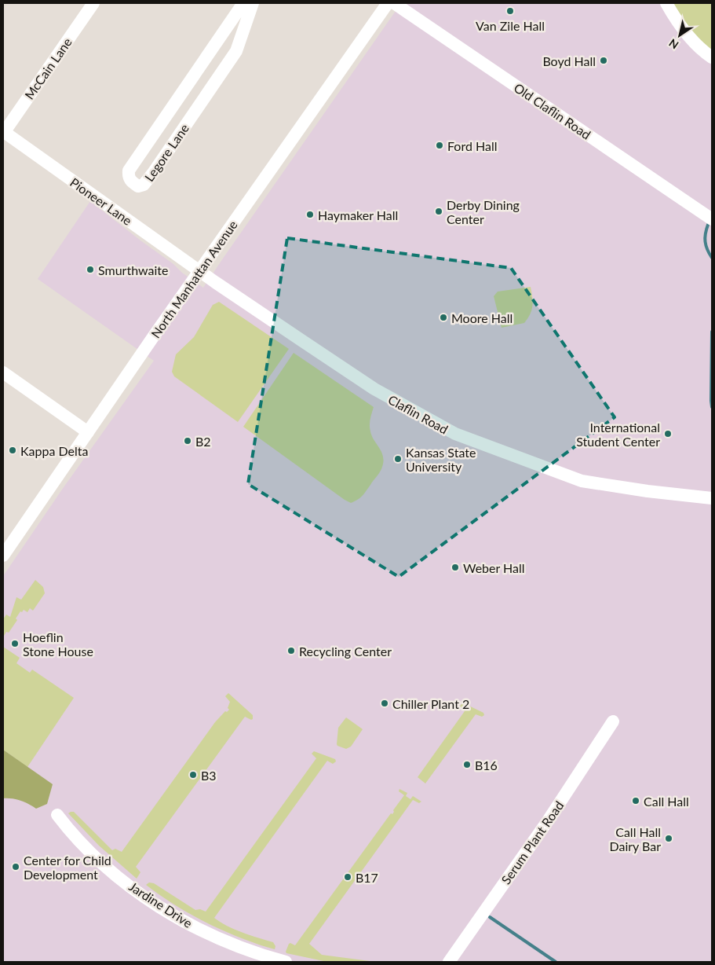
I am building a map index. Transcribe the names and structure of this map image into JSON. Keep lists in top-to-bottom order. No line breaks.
{"streets":{"street":["McCain Lane","Old Claflin Road","Legore Lane","Pioneer Lane","North Manhattan Avenue","Claflin Road","Serum Plant Road","Jardine Drive"]},"crossings":[["McCain Lane","Pioneer Lane"],["Pioneer Lane","North Manhattan Avenue"],["Pioneer Lane","Claflin Road"],["North Manhattan Avenue","Claflin Road"]],"places":["Van Zile Hall","Boyd Hall","Ford Hall","Derby Dining Center","Haymaker Hall","Smurthwaite","Moore Hall","International Student Center","B2","Kappa Delta","Kansas State University","Weber Hall","Hoeflin Stone House","Recycling Center","Chiller Plant 2","B16","B3","Call Hall","Call Hall Dairy Bar","Center for Child Development","B17"],"north":"bottom left"}
